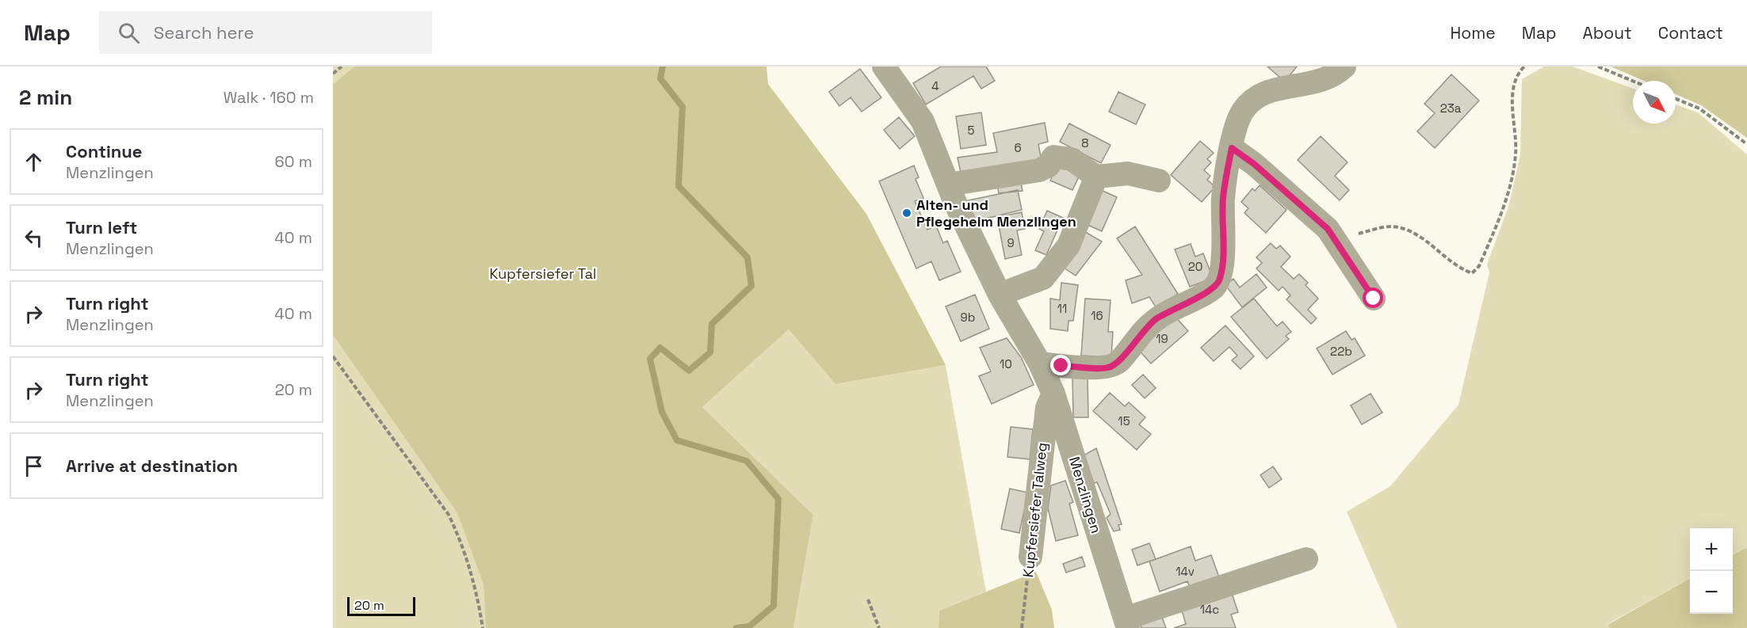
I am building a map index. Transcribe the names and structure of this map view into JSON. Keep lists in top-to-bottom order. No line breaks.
{"streets":{"street":["Menzlingen","Kupfersiefer Talweg"]},"crossings":[["Menzlingen","Kupfersiefer Talweg"]],"parks":["Kupfersiefer Tal"],"places":["Alten- und Pflegeheim Menzlingen"],"house_numbers":["4","23a","5","8","6","9","20","11","16","9b","19","22b","10","15","14v","14c"],"scale_bar":"20 m","north":"bottom right","page":{"header":"Map","search":"Search here","nav":["Home","Map","About","Contact"],"heading":["2 min","Walk · 160 m"],"list":[["Continue","Menzlingen","60 m"],["Turn left","Menzlingen","40 m"],["Turn right","Menzlingen","40 m"],["Turn right","Menzlingen","20 m"],"Arrive at destination"],"map_buttons":["+","−"],"scale":"20 m"}}
